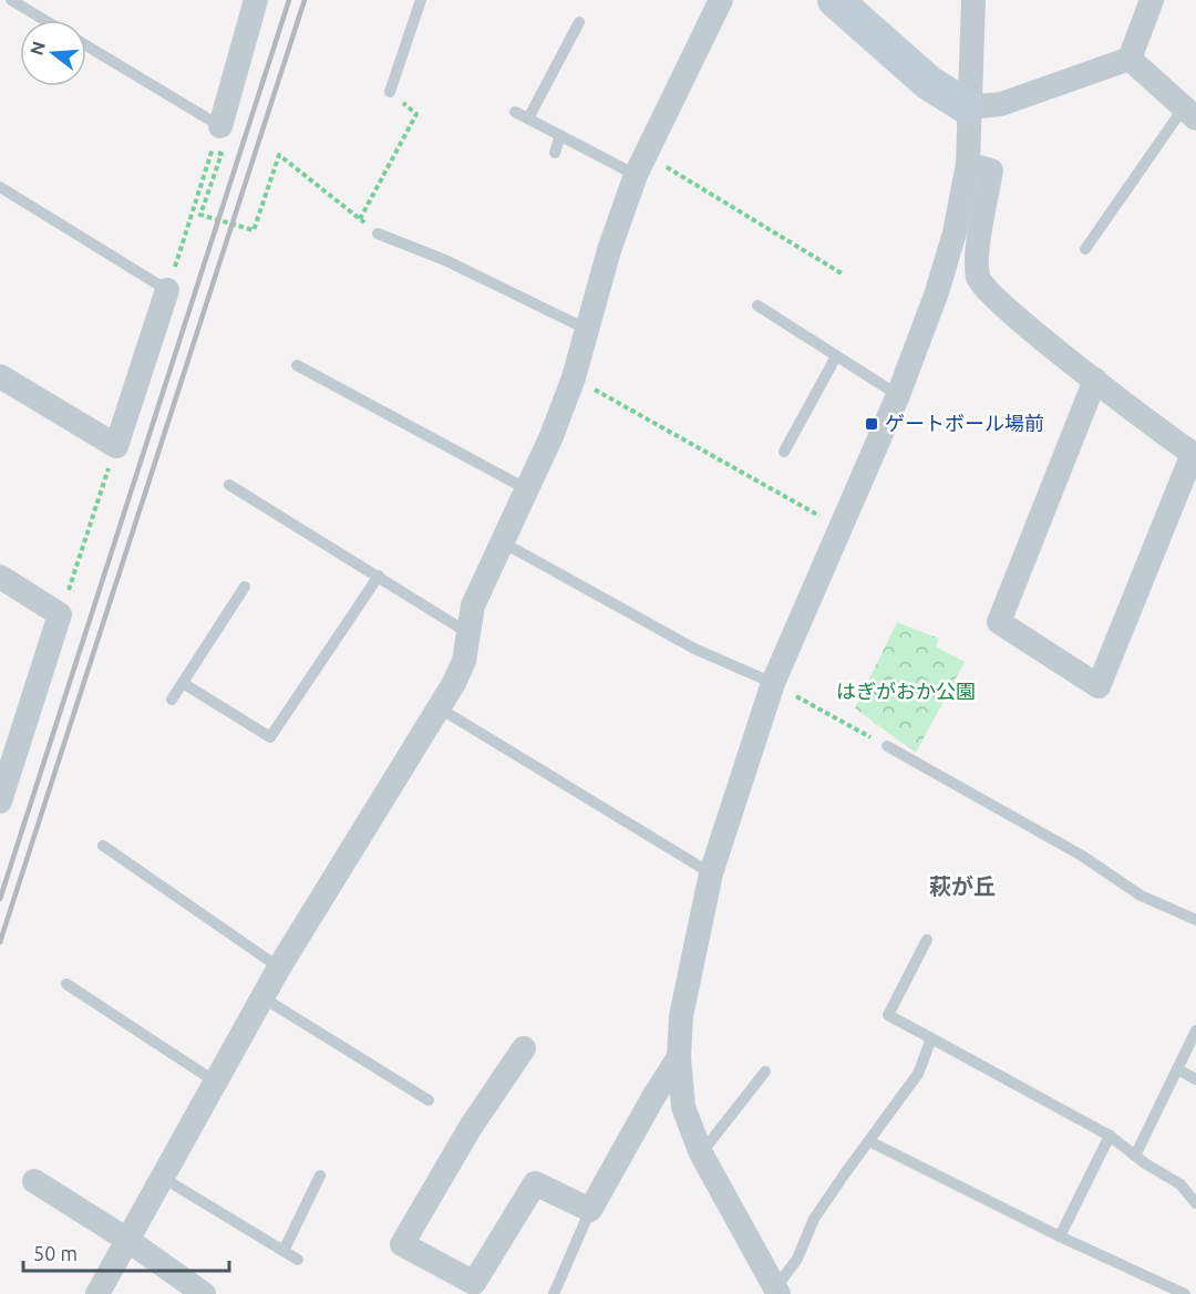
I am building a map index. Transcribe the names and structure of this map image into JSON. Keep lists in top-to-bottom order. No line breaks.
{"districts":["萩が丘"],"parks":["はぎがおか公園"],"places":{"transit":["ゲートボール場前"]},"scale_bar":"50 m","north":"left"}
